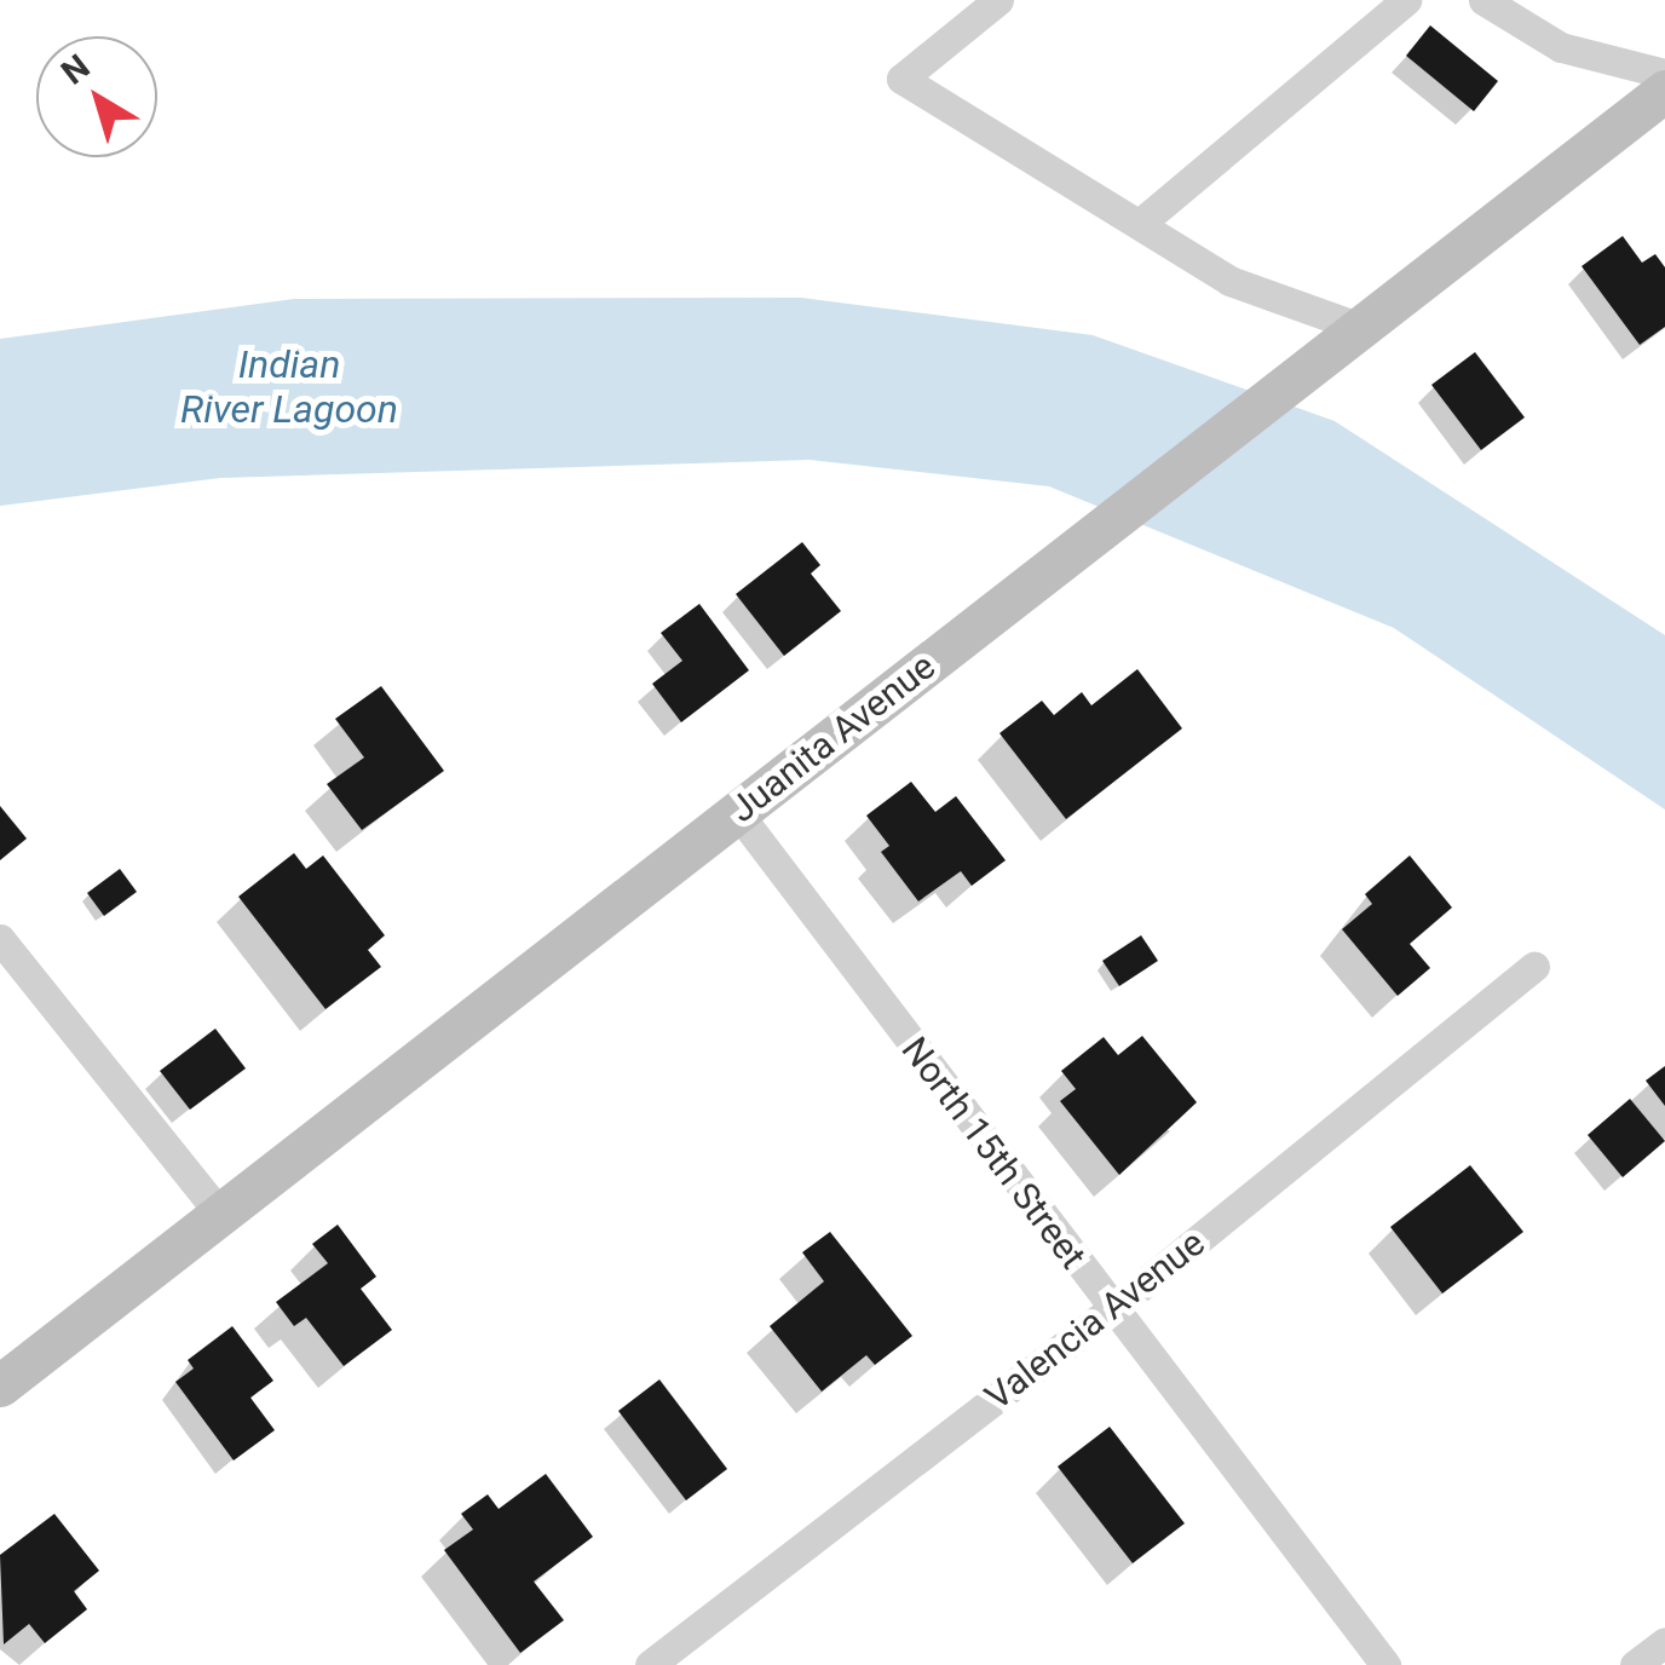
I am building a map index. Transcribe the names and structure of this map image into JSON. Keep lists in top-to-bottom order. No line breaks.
{"streets":{"street":["Juanita Avenue","North 15th Street","Valencia Avenue"]},"crossings":[["Juanita Avenue","North 15th Street"],["North 15th Street","Valencia Avenue"]],"water":["Indian River Lagoon"],"north":"top left"}
